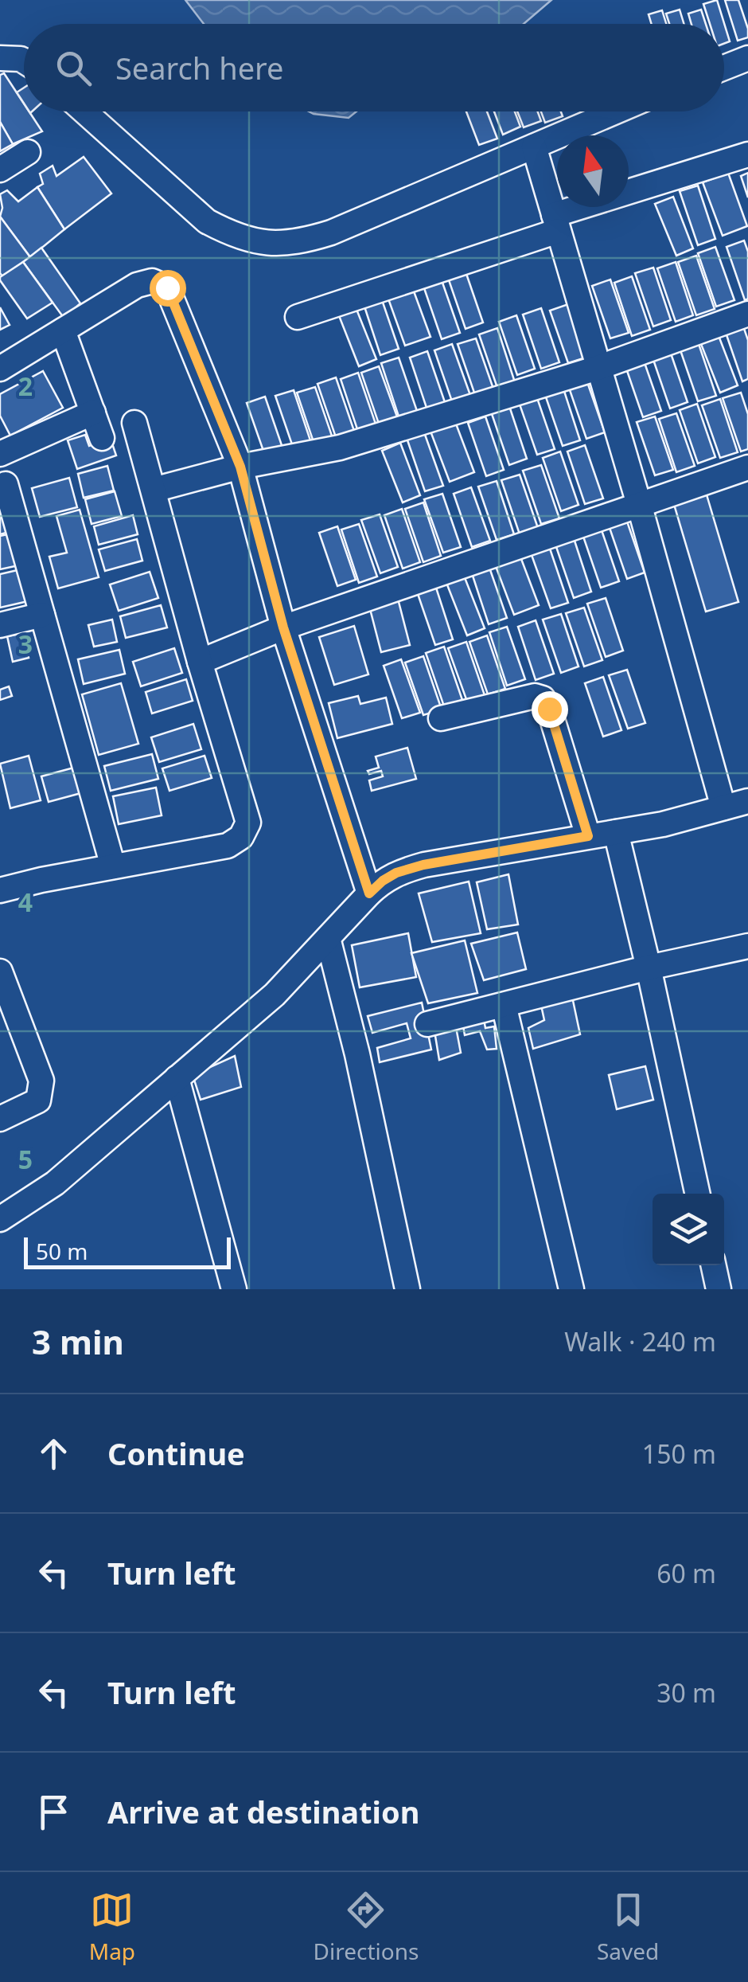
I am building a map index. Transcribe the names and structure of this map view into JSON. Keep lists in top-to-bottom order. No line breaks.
{"scale_bar":"50 m","north":"top","page":{"search":"Search here","scale":"50 m","heading":["3 min","Walk · 240 m"],"list":[["Continue","150 m"],["Turn left","60 m"],["Turn left","30 m"],"Arrive at destination"],"nav":["Map","Directions","Saved"]},"grid":{"rows":["2","3","4","5"]}}
